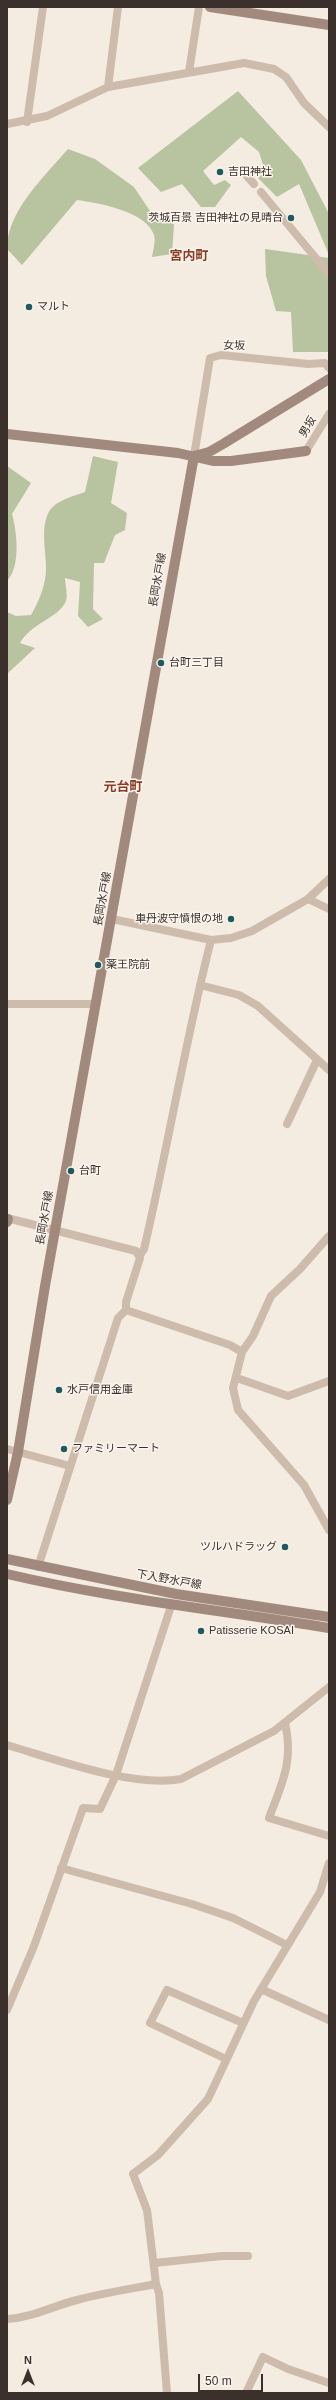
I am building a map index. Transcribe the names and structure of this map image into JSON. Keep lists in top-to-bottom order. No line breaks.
{"streets":{"main road":["長岡水戸線","下入野水戸線"],"street":["女坂","男坂"]},"crossings":[["女坂","長岡水戸線"]],"districts":["宮内町","元台町"],"places":["吉田神社","茨城百景 吉田神社の見晴台","マルト","台町三丁目","車丹波守憤恨の地","薬王院前","台町","水戸信用金庫","ファミリーマート","ツルハドラッグ","Patisserie KOSAI"],"scale_bar":"50 m","north":"top"}
